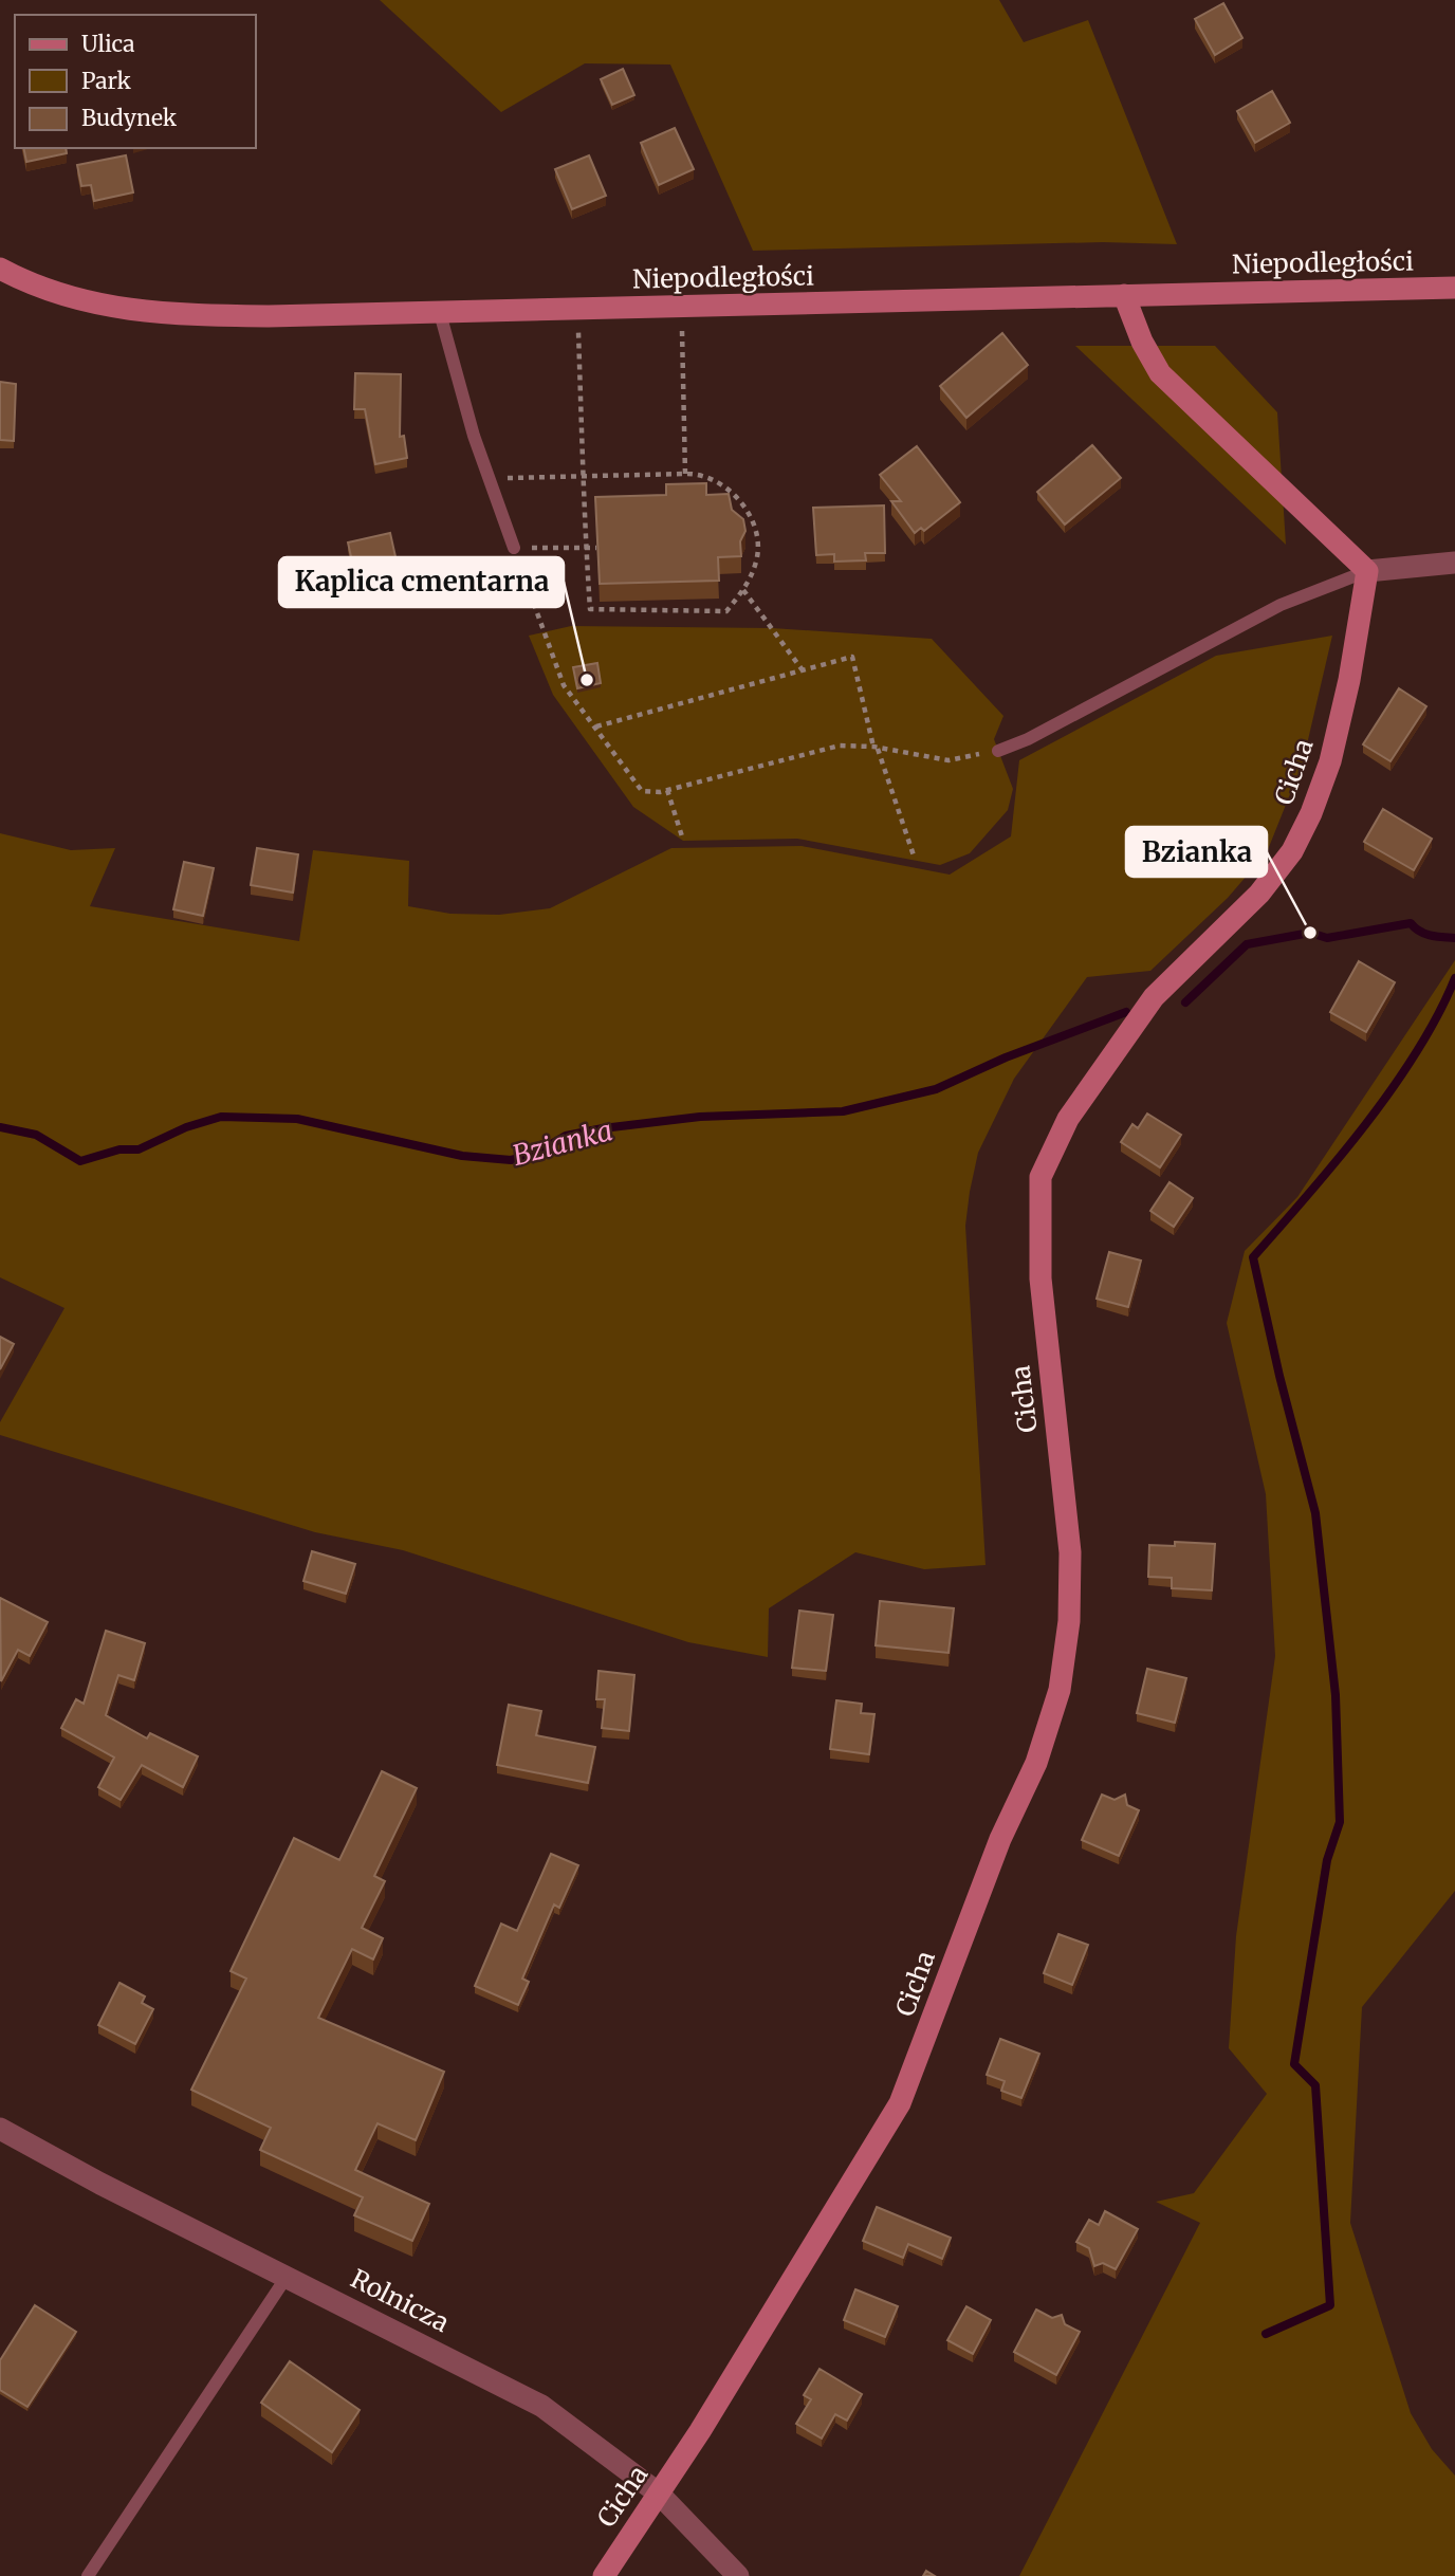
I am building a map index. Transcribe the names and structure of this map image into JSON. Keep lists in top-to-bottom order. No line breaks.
{"streets":{"street":["Niepodległości","Cicha","Rolnicza"]},"crossings":[["Cicha","Rolnicza"]],"water":["Bzianka"],"places":["Kaplica cmentarna","Bzianka"],"legend":["Ulica","Park","Budynek"]}
